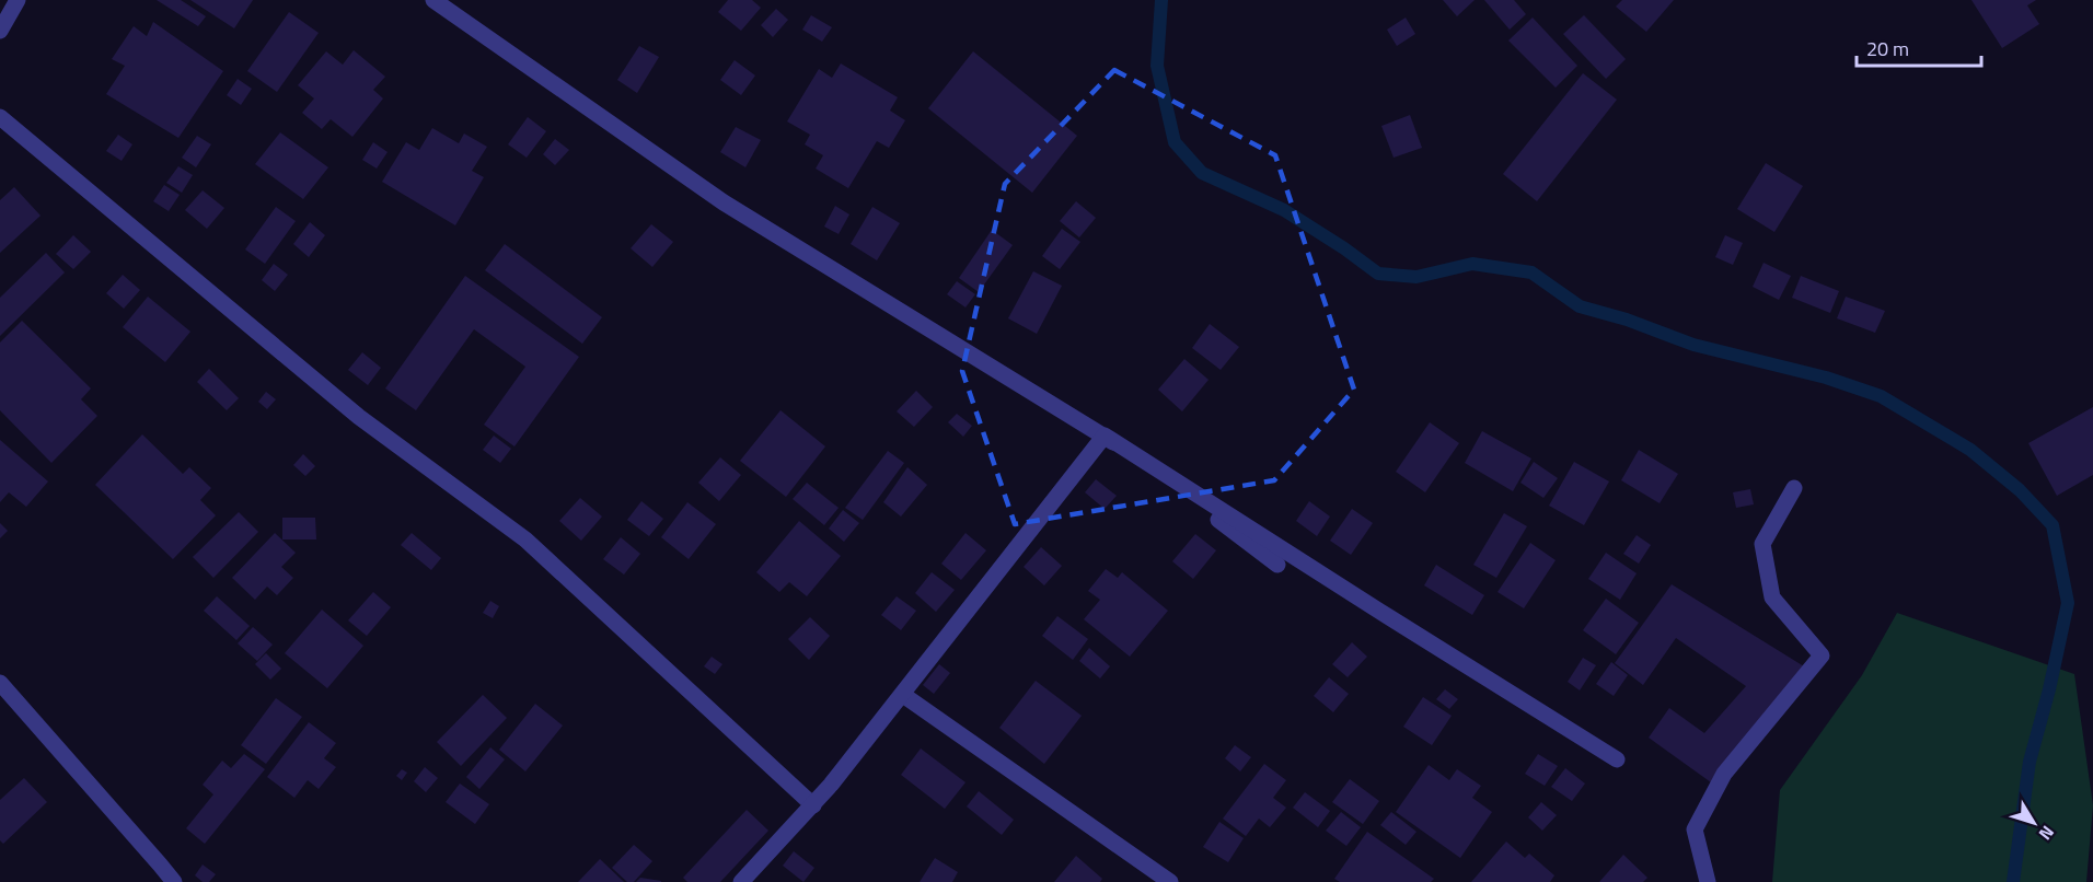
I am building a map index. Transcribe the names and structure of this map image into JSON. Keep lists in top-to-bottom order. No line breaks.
{"scale_bar":"20 m","north":"bottom right"}
